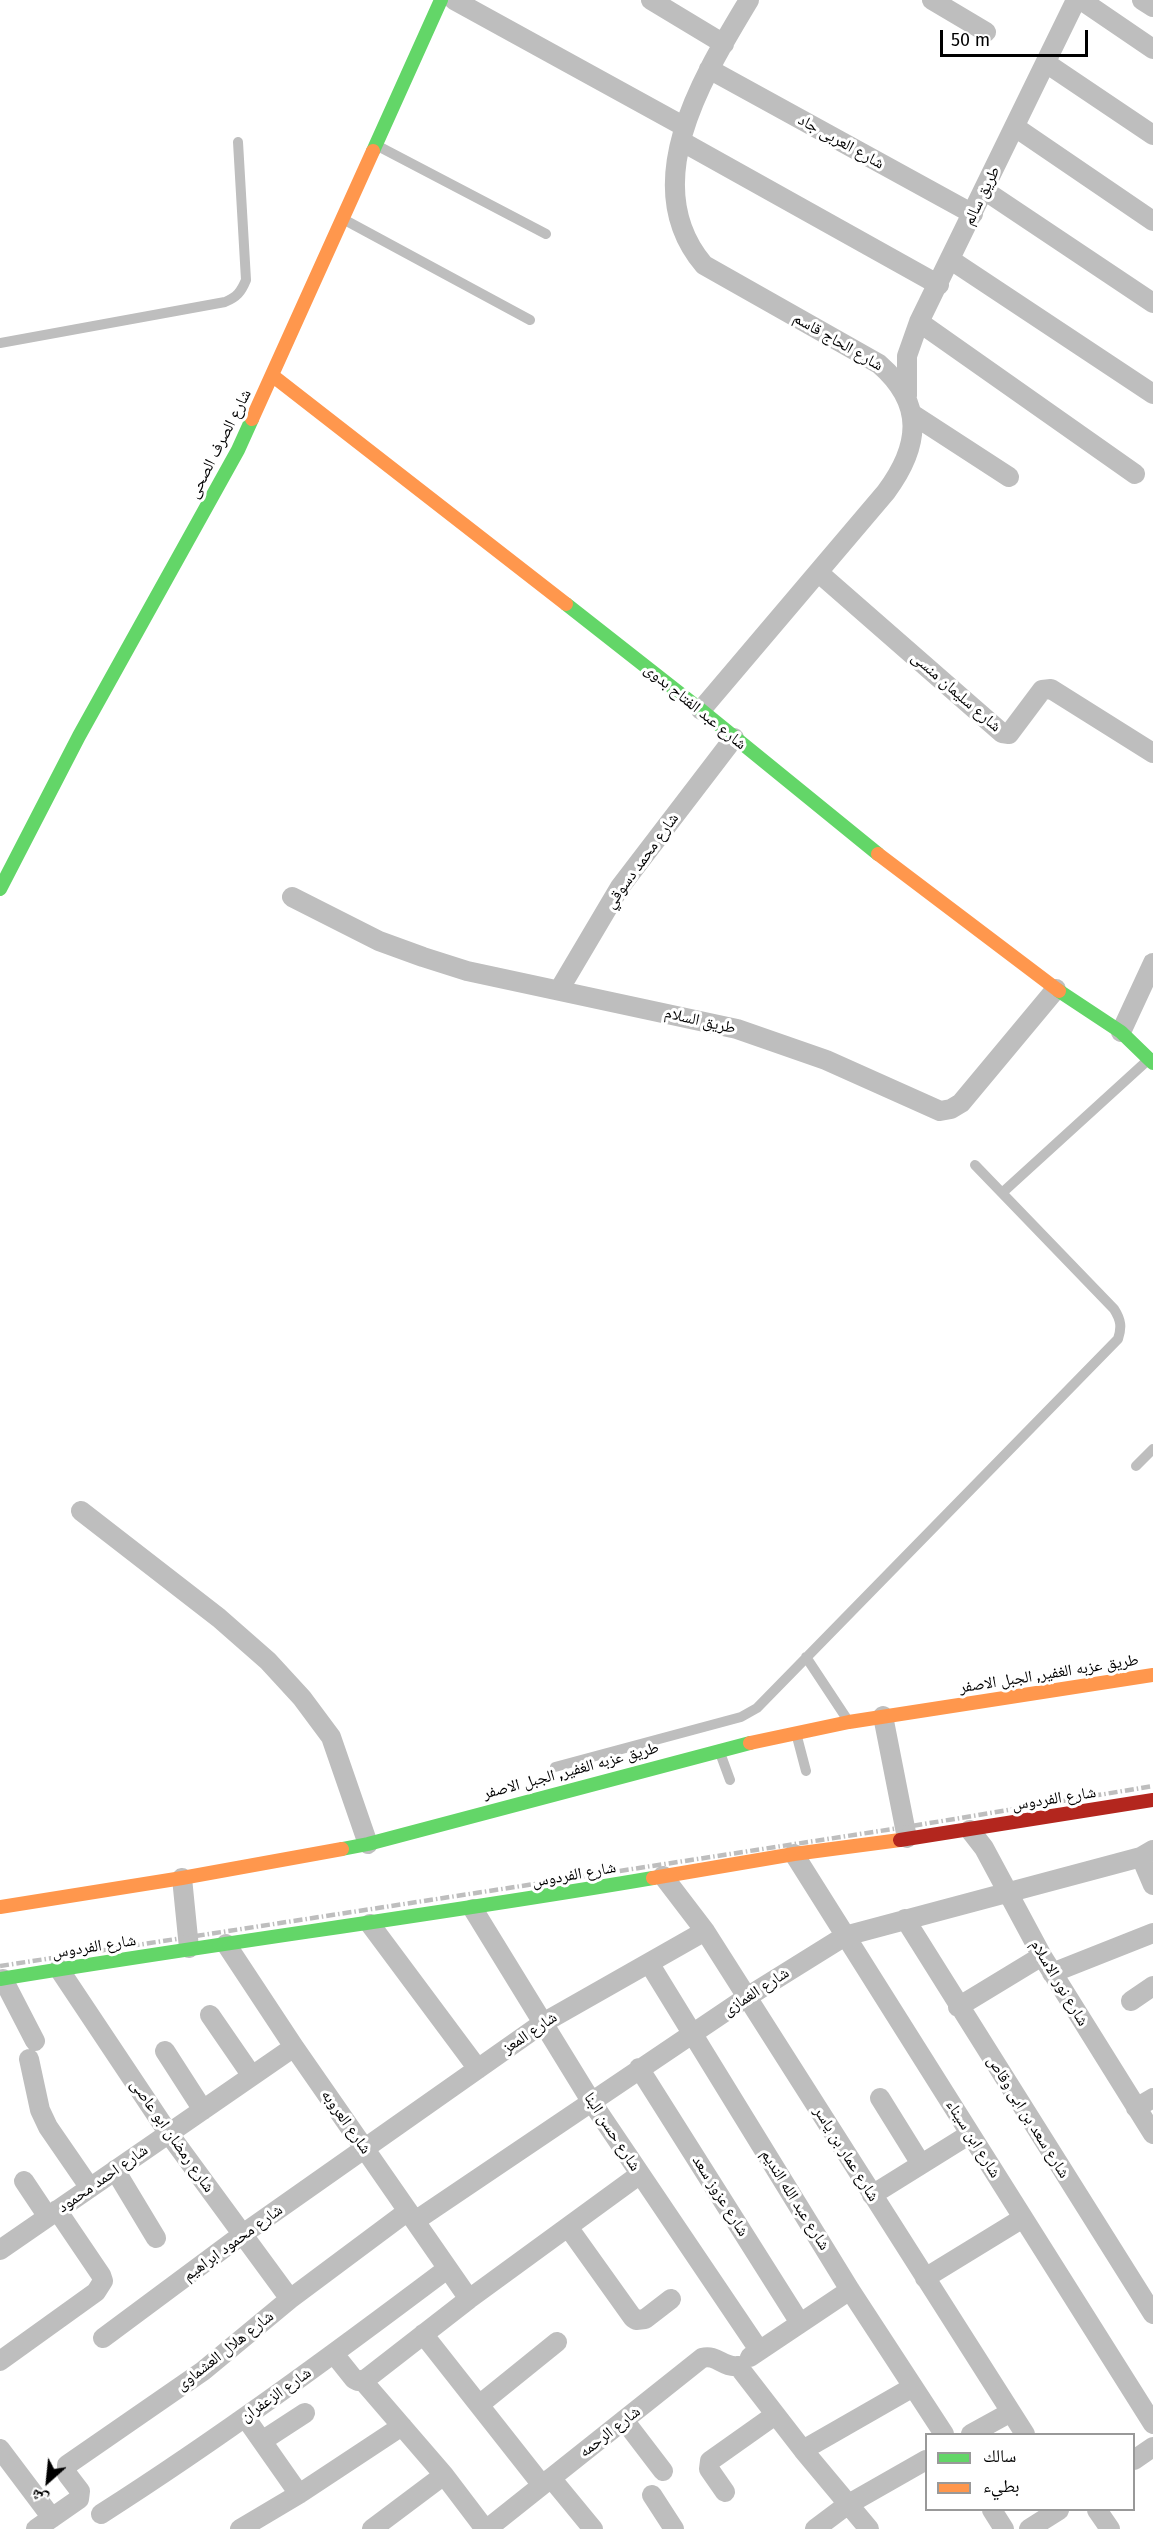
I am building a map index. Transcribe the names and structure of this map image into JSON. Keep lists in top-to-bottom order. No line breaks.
{"streets":{"street":["شارع العربى جاد","طريق سالم","شارع الحاج قاسم","شارع الصرف الصحى","شارع سليمان منسى","شارع عبد الفتاح بدوى","شارع محمد دسوقي","طريق السلام","طريق عزبه الغفير, الجبل الاصفر","شارع الفردوس","شارع نور الاسلام","شارع الغمازى","شارع المعز","شارع سعد بن ابى وقاص","شارع العروبه","شارع حسن البنا","شارع رمضان ابو عاصى","شارع ابن سيناء","شارع عمار بن ياسر","شارع احمد محمود","شارع عزوز سعد","شارع عبد الله النديم","شارع محمود ابراهيم","شارع هلال العشماوى","شارع الزعفران","شارع الرحمه"]},"crossings":[["شارع العربى جاد","طريق سالم"],["شارع العربى جاد","شارع الحاج قاسم"],["طريق سالم","شارع الحاج قاسم"],["شارع الصرف الصحى","شارع عبد الفتاح بدوى"],["شارع عبد الفتاح بدوى","شارع محمد دسوقي"],["شارع عبد الفتاح بدوى","طريق السلام"],["شارع محمد دسوقي","طريق السلام"],["شارع الفردوس","شارع نور الاسلام"],["شارع الفردوس","شارع العروبه"],["شارع الفردوس","شارع حسن البنا"],["شارع الفردوس","شارع رمضان ابو عاصى"],["شارع الفردوس","شارع ابن سيناء"],["شارع الفردوس","شارع عمار بن ياسر"],["شارع نور الاسلام","شارع الغمازى"],["شارع الغمازى","شارع سعد بن ابى وقاص"],["شارع الغمازى","شارع العروبه"],["شارع الغمازى","شارع حسن البنا"],["شارع الغمازى","شارع ابن سيناء"],["شارع الغمازى","شارع عمار بن ياسر"],["شارع الغمازى","شارع عزوز سعد"],["شارع الغمازى","شارع عبد الله النديم"],["شارع الغمازى","شارع هلال العشماوى"],["شارع المعز","شارع العروبه"],["شارع المعز","شارع حسن البنا"],["شارع المعز","شارع عمار بن ياسر"],["شارع المعز","شارع عبد الله النديم"],["شارع المعز","شارع محمود ابراهيم"],["شارع العروبه","شارع احمد محمود"],["شارع العروبه","شارع محمود ابراهيم"],["شارع العروبه","شارع هلال العشماوى"],["شارع العروبه","شارع الزعفران"],["شارع رمضان ابو عاصى","شارع احمد محمود"],["شارع رمضان ابو عاصى","شارع محمود ابراهيم"],["شارع رمضان ابو عاصى","شارع هلال العشماوى"]],"legend":["سالك","بطيء"],"scale_bar":"50 m","north":"bottom left"}
